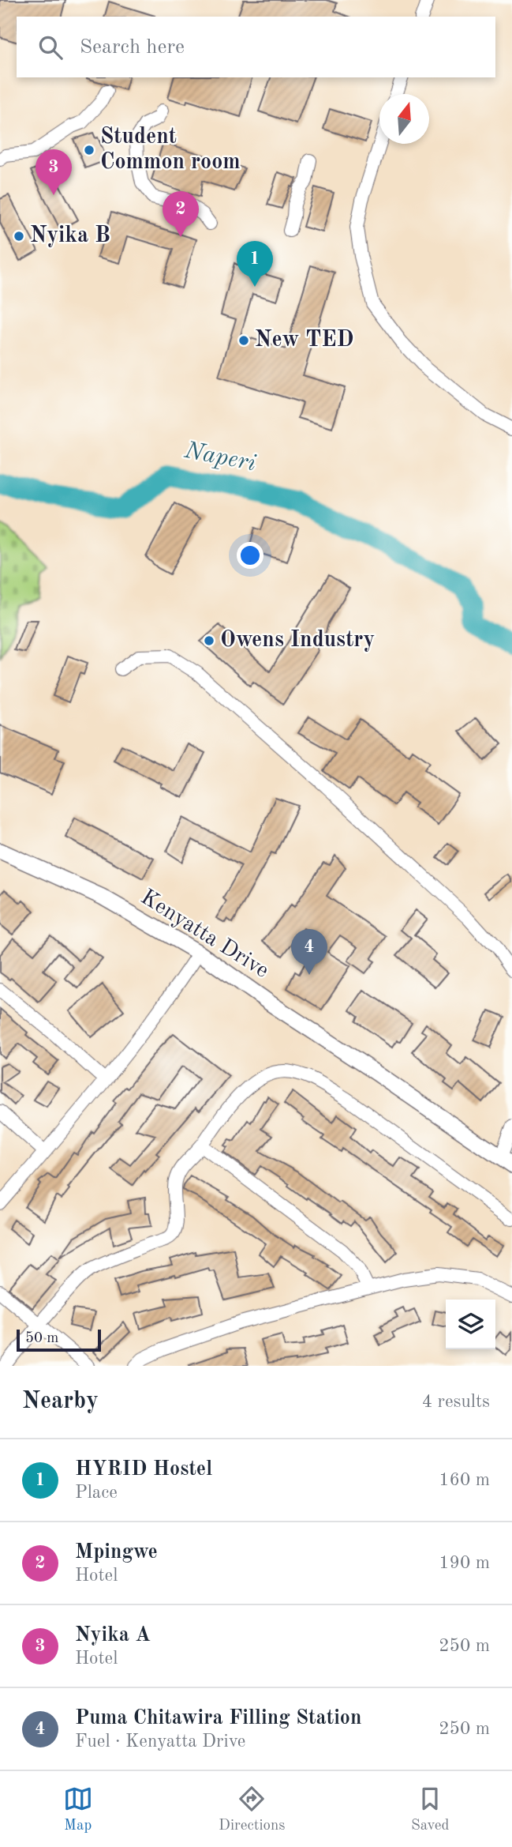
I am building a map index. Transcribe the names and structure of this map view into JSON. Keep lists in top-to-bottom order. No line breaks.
{"streets":{"main road":["Kenyatta Drive"]},"water":["Naperi"],"places":["Student Common room","Nyika B","New TED","Owens Industry"],"scale_bar":"50 m","north":"top","page":{"search":"Search here","pins":["3","2","1","4"],"scale":"50 m","heading":["Nearby","4 results"],"list":[{"mark":"1","name":"HYRID Hostel","note":"Place","value":"160 m"},{"mark":"2","name":"Mpingwe","note":"Hotel","value":"190 m"},{"mark":"3","name":"Nyika A","note":"Hotel","value":"250 m"},{"mark":"4","name":"Puma Chitawira Filling Station","note":"Fuel · Kenyatta Drive","value":"250 m"}],"nav":["Map","Directions","Saved"]}}
